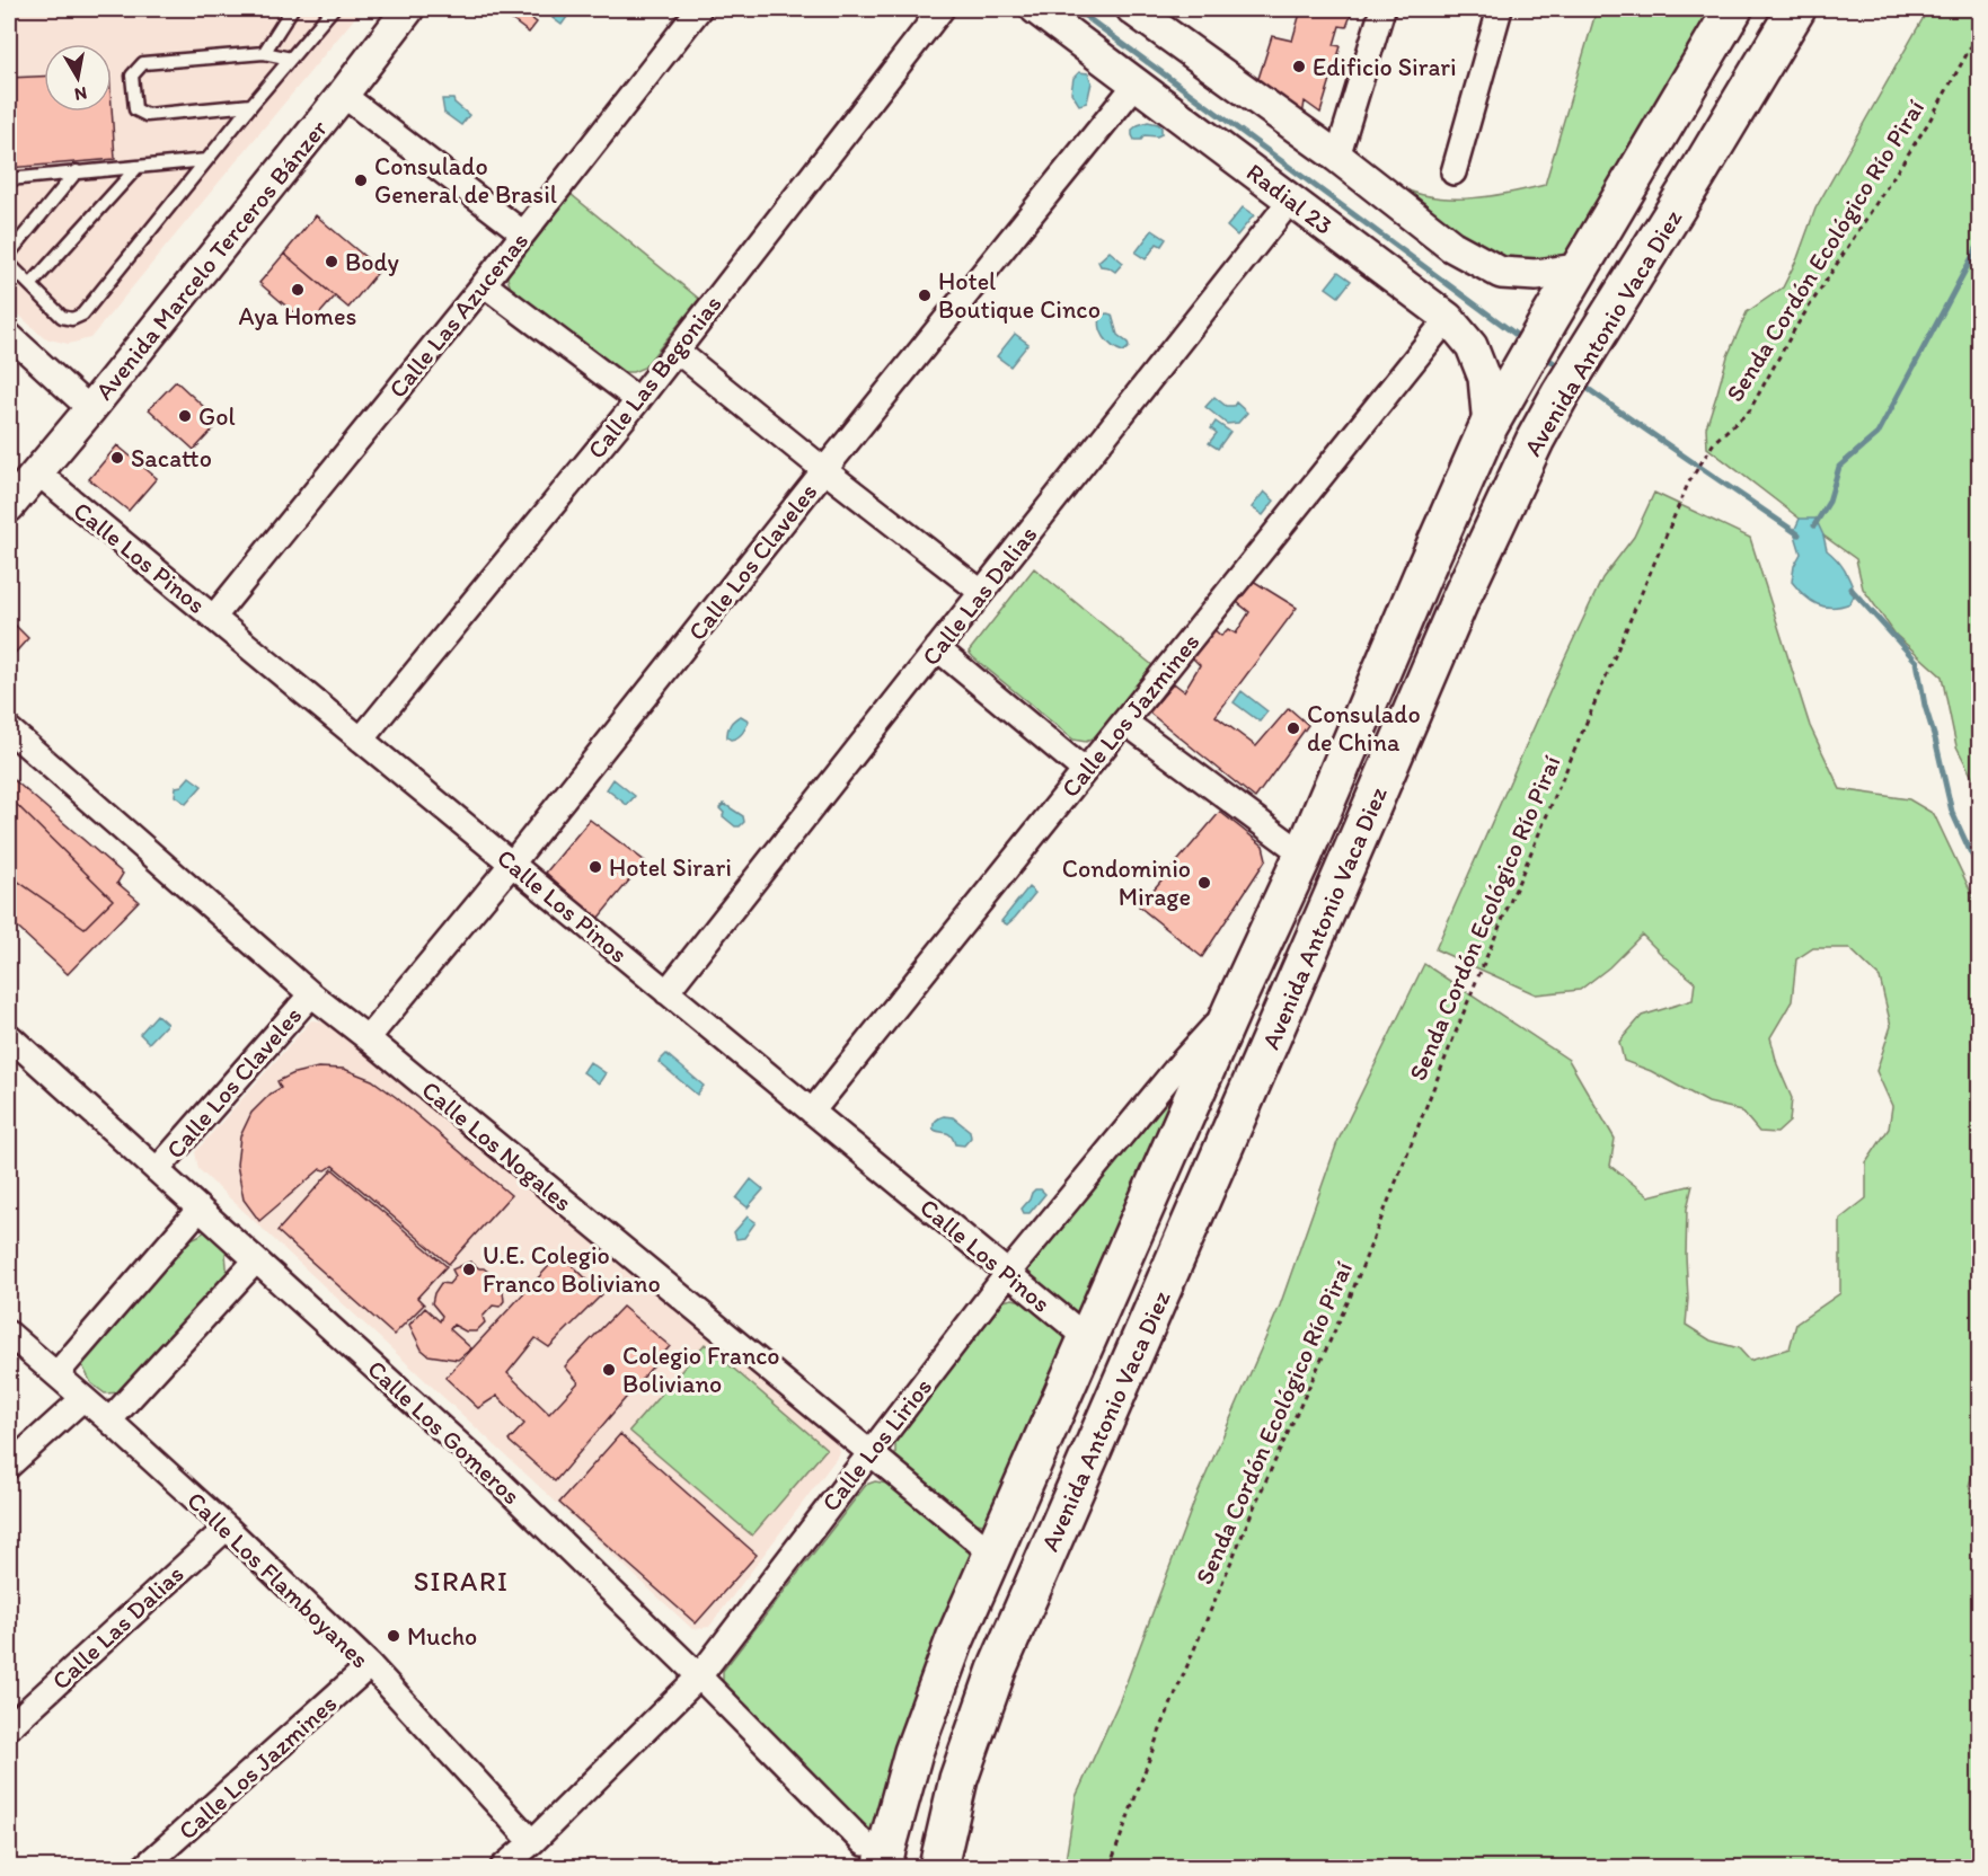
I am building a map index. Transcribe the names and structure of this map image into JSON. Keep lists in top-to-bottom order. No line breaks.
{"streets":{"highway":["Avenida Antonio Vaca Diez"],"street":["Radial 23","Avenida Marcelo Terceros Bánzer","Calle Las Azucenas","Calle Las Begonias","Calle Los Pinos","Calle Los Claveles","Calle Las Dalias","Calle Los Jazmines","Calle Los Nogales","Calle Los Gomeros","Calle Los Lirios","Calle Los Flamboyanes"],"path":["Senda Cordón Ecológico Río Piraí"]},"crossings":[["Radial 23","Avenida Antonio Vaca Diez"],["Radial 23","Calle Los Claveles"],["Radial 23","Calle Las Dalias"],["Radial 23","Calle Los Jazmines"],["Avenida Marcelo Terceros Bánzer","Calle Los Pinos"],["Calle Las Azucenas","Calle Los Pinos"],["Avenida Antonio Vaca Diez","Calle Los Pinos"],["Avenida Antonio Vaca Diez","Calle Los Nogales"],["Avenida Antonio Vaca Diez","Calle Los Gomeros"],["Avenida Antonio Vaca Diez","Calle Los Lirios"],["Calle Las Begonias","Calle Los Pinos"],["Calle Los Pinos","Calle Los Claveles"],["Calle Los Pinos","Calle Las Dalias"],["Calle Los Pinos","Calle Los Jazmines"],["Calle Los Pinos","Calle Los Lirios"],["Calle Los Claveles","Calle Los Nogales"],["Calle Los Claveles","Calle Los Gomeros"],["Calle Las Dalias","Calle Los Flamboyanes"],["Calle Los Jazmines","Calle Los Flamboyanes"],["Calle Los Nogales","Calle Los Lirios"],["Calle Los Gomeros","Calle Los Lirios"],["Calle Los Lirios","Calle Los Flamboyanes"]],"districts":["SIRARI"],"places":["Edificio Sirari","Consulado General de Brasil","Body","Aya Homes","Hotel Boutique Cinco","Gol","Sacatto","Consulado de China","Hotel Sirari","Condominio Mirage","U.E. Colegio Franco Boliviano","Colegio Franco Boliviano","Mucho"],"north":"bottom"}
